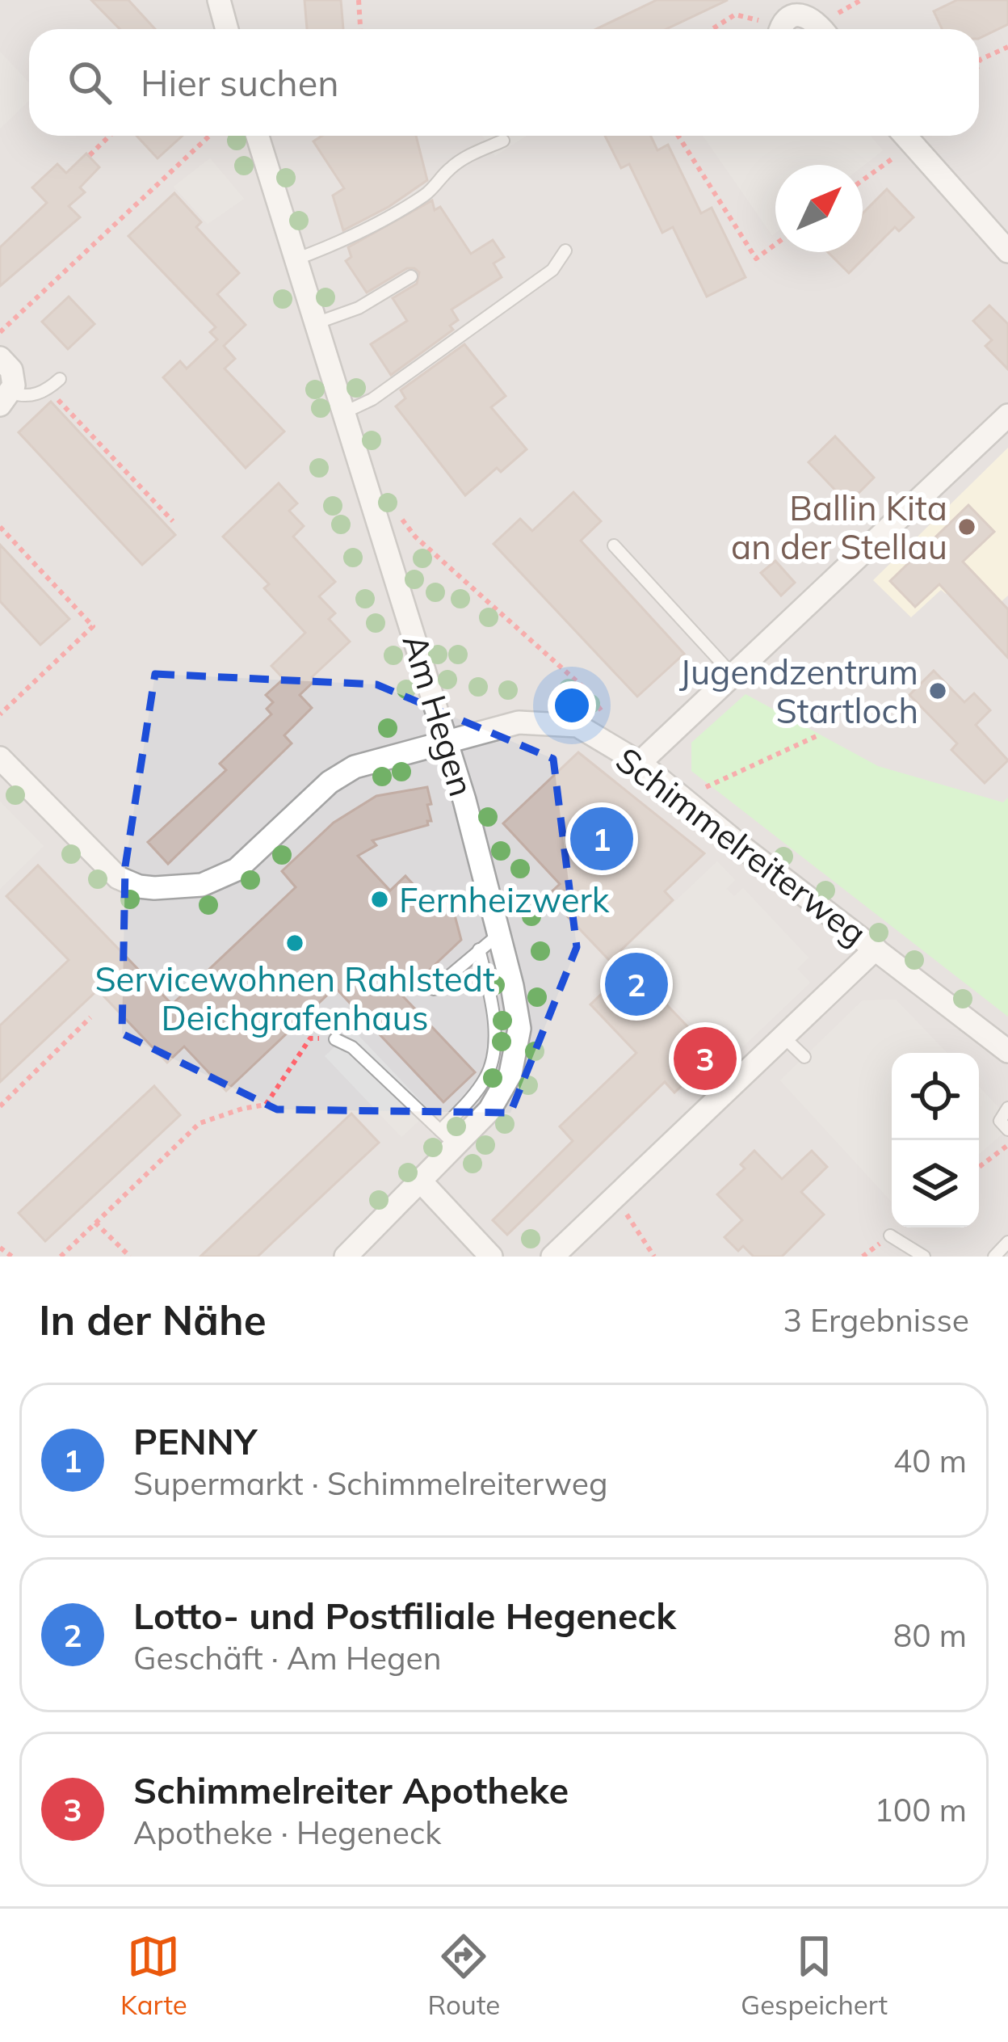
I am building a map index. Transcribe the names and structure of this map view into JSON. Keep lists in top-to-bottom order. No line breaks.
{"streets":{"street":["Am Hegen","Schimmelreiterweg"]},"crossings":[["Am Hegen","Schimmelreiterweg"]],"places":["Ballin Kita an der Stellau","Jugendzentrum Startloch","Fernheizwerk","Servicewohnen Rahlstedt Deichgrafenhaus"],"north":"top right","page":{"search":"Hier suchen","pins":["1","2","3"],"heading":["In der Nähe","3 Ergebnisse"],"list":[{"mark":"1","name":"PENNY","note":"Supermarkt · Schimmelreiterweg","value":"40 m"},{"mark":"2","name":"Lotto- und Postfiliale Hegeneck","note":"Geschäft · Am Hegen","value":"80 m"},{"mark":"3","name":"Schimmelreiter Apotheke","note":"Apotheke · Hegeneck","value":"100 m"}],"nav":["Karte","Route","Gespeichert"]}}
